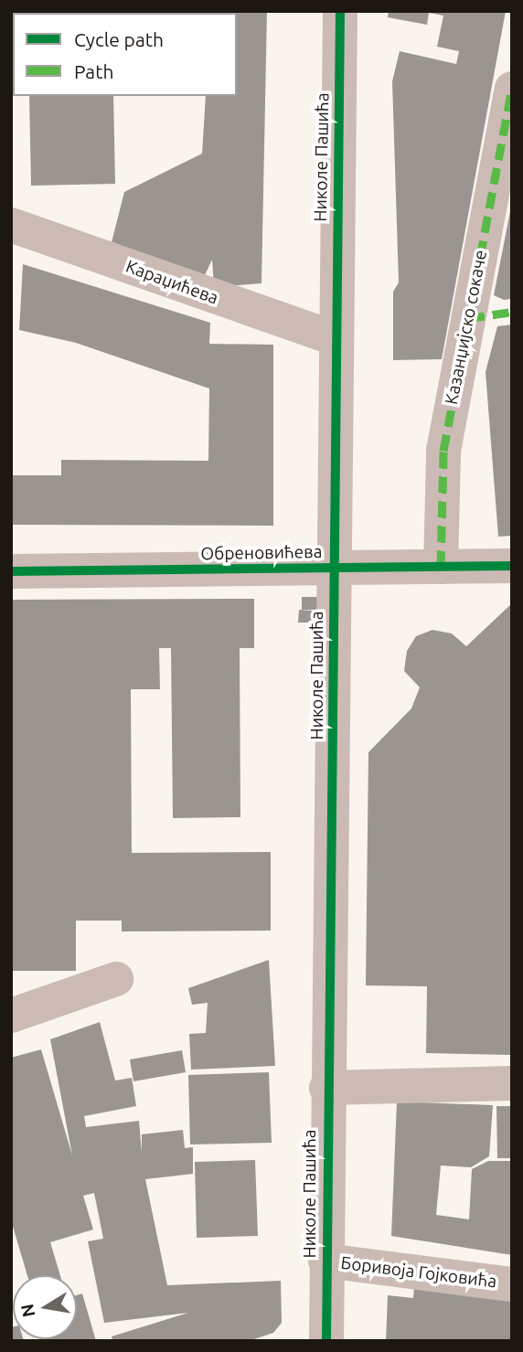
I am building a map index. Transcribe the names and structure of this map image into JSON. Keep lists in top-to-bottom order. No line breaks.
{"streets":{"street":["Николе Пашића","Караџићева","Казанџијско сокаче","Обреновићева","Боривоја Гојковића"]},"crossings":[["Николе Пашића","Караџићева"],["Николе Пашића","Обреновићева"],["Николе Пашића","Боривоја Гојковића"],["Казанџијско сокаче","Обреновићева"]],"legend":["Cycle path","Path"],"north":"left"}
